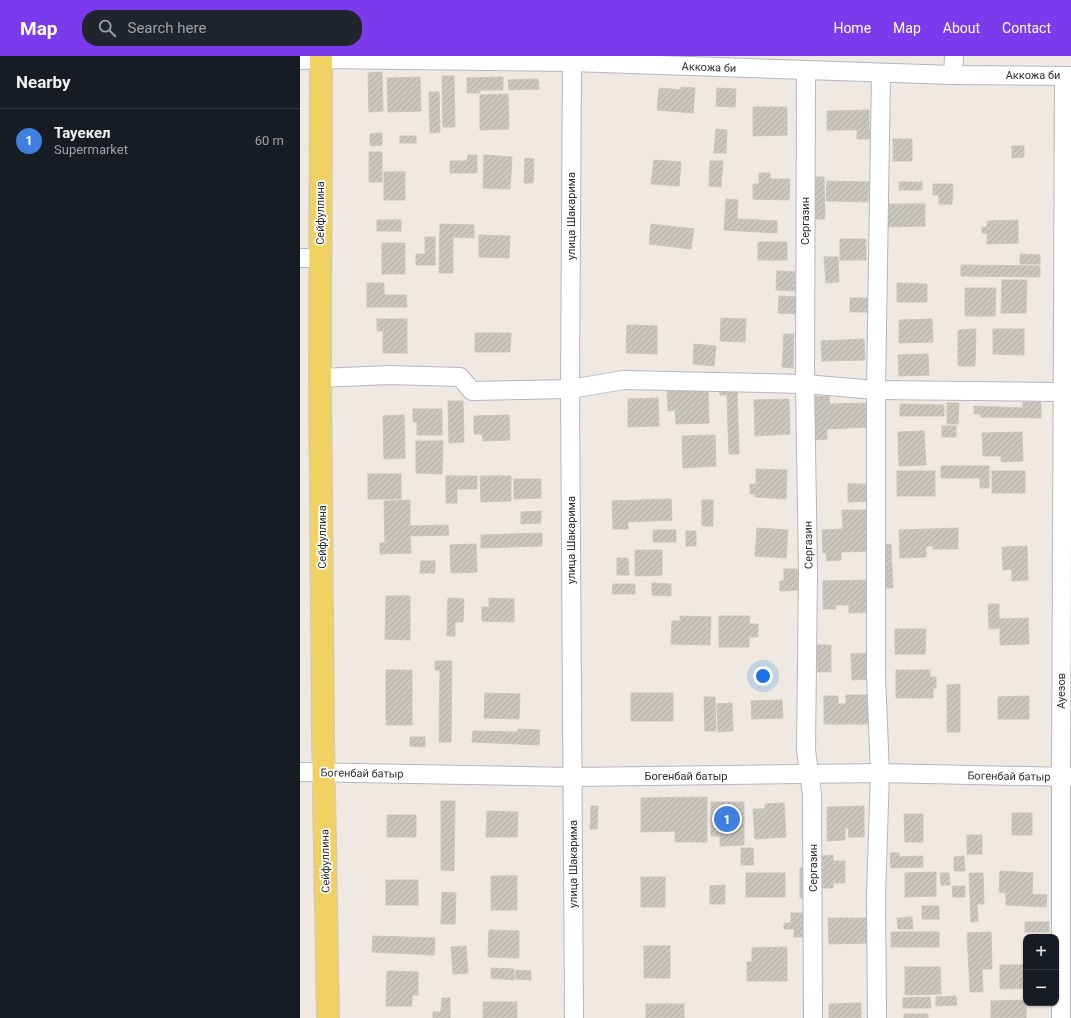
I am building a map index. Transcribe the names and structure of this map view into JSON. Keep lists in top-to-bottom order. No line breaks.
{"streets":{"main road":["Сейфуллина"],"street":["Аккожа би","улица Шакарима","Сергазин","Ауезов","Богенбай батыр"]},"crossings":[["Аккожа би","Сейфуллина"],["Аккожа би","улица Шакарима"],["Аккожа би","Сергазин"],["Аккожа би","Ауезов"],["Сейфуллина","Богенбай батыр"],["улица Шакарима","Богенбай батыр"],["Сергазин","Богенбай батыр"],["Ауезов","Богенбай батыр"]],"page":{"header":"Map","search":"Search here","nav":["Home","Map","About","Contact"],"heading":"Nearby","list":[{"mark":"1","name":"Тауекел","note":"Supermarket","value":"60 m"}],"pins":"1","map_buttons":["+","−"]}}
